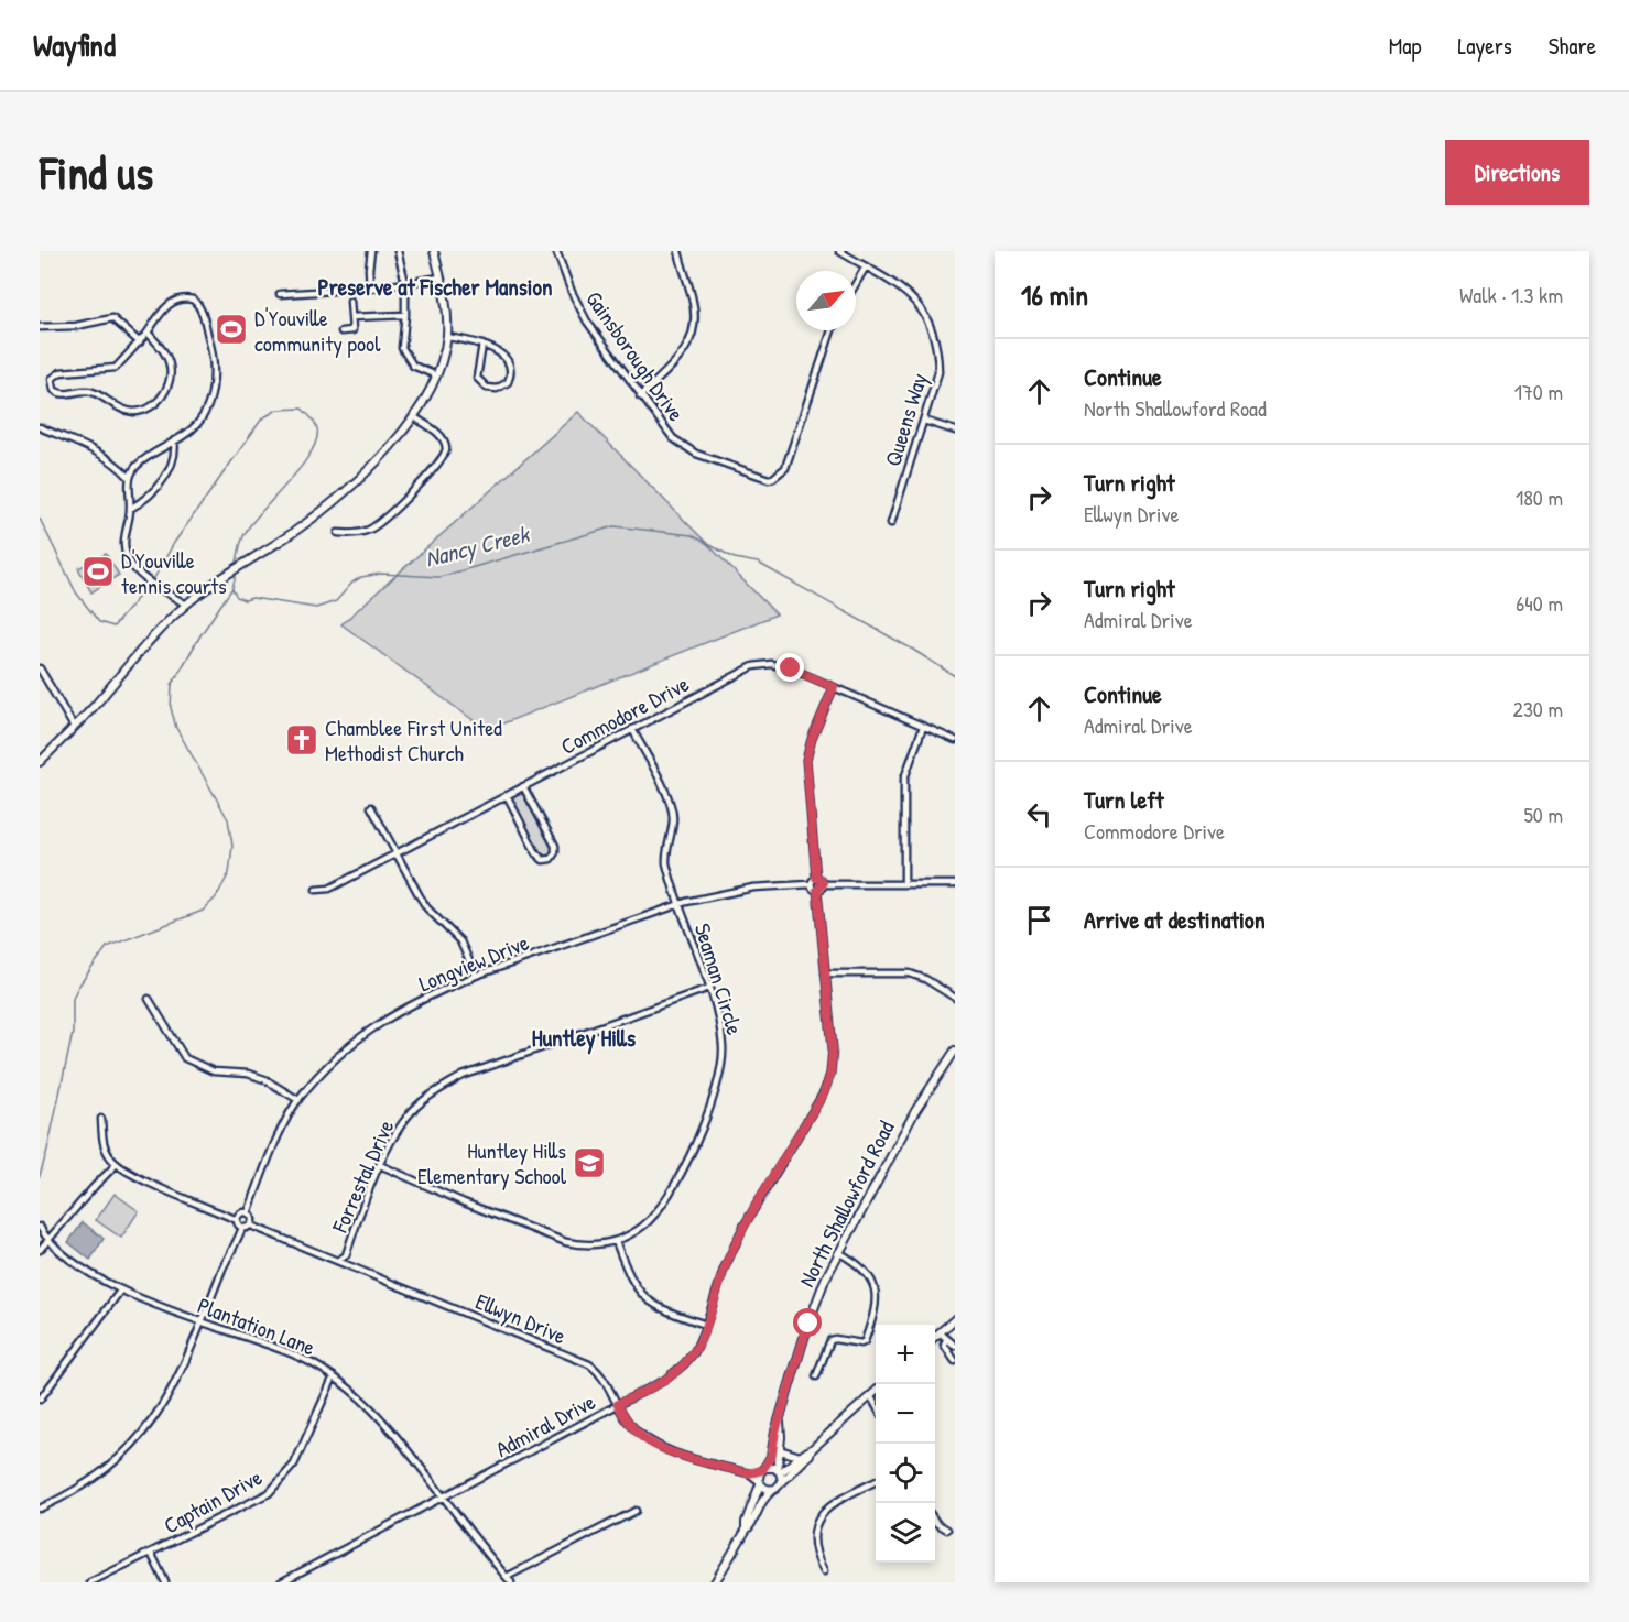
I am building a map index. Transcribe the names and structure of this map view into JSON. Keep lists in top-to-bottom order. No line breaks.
{"streets":{"street":["Gainsborough Drive","Queens Way","Commodore Drive","Longview Drive","Seaman Circle","Forrestal Drive","North Shallowford Road","Ellwyn Drive","Plantation Lane","Admiral Drive","Captain Drive"]},"crossings":[["Commodore Drive","Seaman Circle"],["Longview Drive","Seaman Circle"],["Longview Drive","Ellwyn Drive"],["Longview Drive","Admiral Drive"],["Seaman Circle","Forrestal Drive"],["Forrestal Drive","Ellwyn Drive"],["North Shallowford Road","Ellwyn Drive"],["Ellwyn Drive","Admiral Drive"],["Plantation Lane","Admiral Drive"],["Plantation Lane","Captain Drive"]],"districts":["Preserve at Fischer Mansion","Huntley Hills"],"water":["Nancy Creek"],"places":{"sports":["D'Youville community pool","D'Youville tennis courts"],"church":["Chamblee First United Methodist Church"],"school or university":["Huntley Hills Elementary School"]},"north":"top right","page":{"header":"Wayfind","nav":["Map","Layers","Share"],"buttons":"Directions","title":"Find us","heading":["16 min","Walk · 1.3 km"],"list":[["Continue","North Shallowford Road","170 m"],["Turn right","Ellwyn Drive","180 m"],["Turn right","Admiral Drive","640 m"],["Continue","Admiral Drive","230 m"],["Turn left","Commodore Drive","50 m"],"Arrive at destination"],"map_buttons":["+","−"]}}
